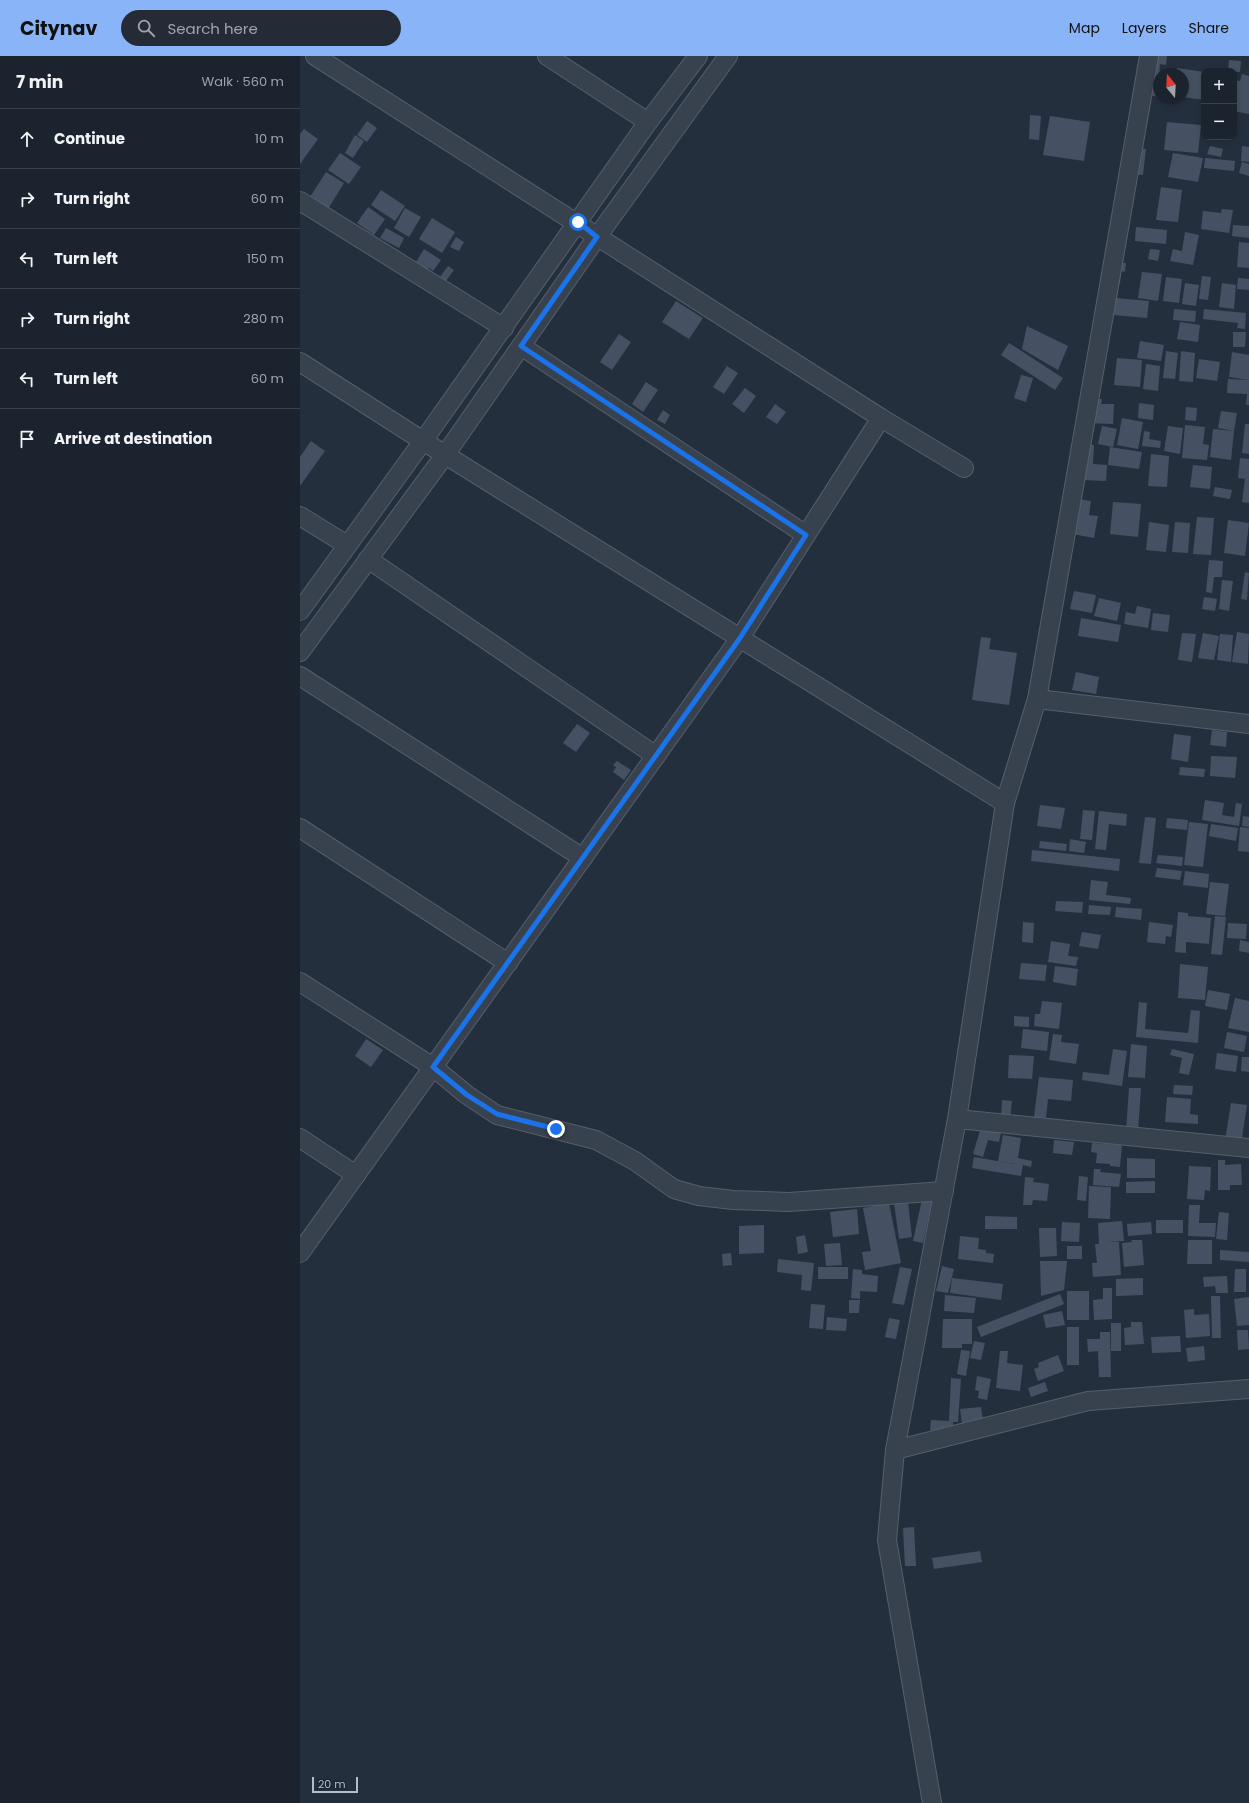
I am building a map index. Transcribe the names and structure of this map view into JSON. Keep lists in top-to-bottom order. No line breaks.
{"scale_bar":"20 m","north":"top","page":{"header":"Citynav","search":"Search here","nav":["Map","Layers","Share"],"heading":["7 min","Walk · 560 m"],"map_buttons":["+","−"],"list":[["Continue","10 m"],["Turn right","60 m"],["Turn left","150 m"],["Turn right","280 m"],["Turn left","60 m"],"Arrive at destination"],"scale":"20 m"}}
